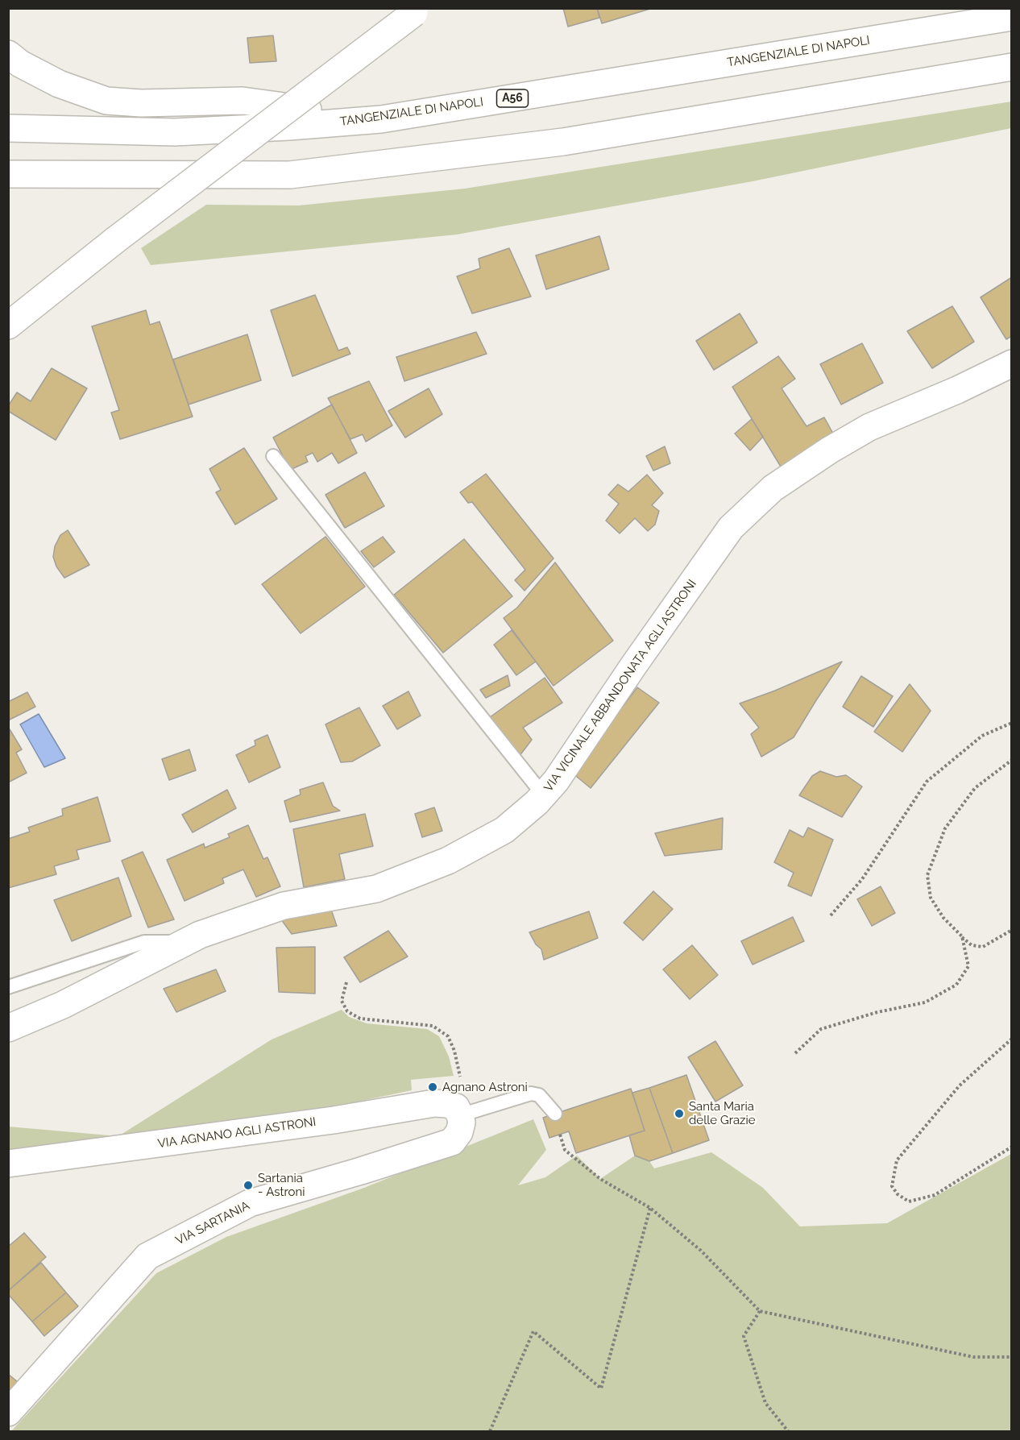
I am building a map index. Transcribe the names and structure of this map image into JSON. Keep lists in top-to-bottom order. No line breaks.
{"streets":{"main road":["TANGENZIALE DI NAPOLI","A56","VIA VICINALE ABBANDONATA AGLI ASTRONI","VIA AGNANO AGLI ASTRONI","VIA SARTANIA"]},"crossings":[["VIA AGNANO AGLI ASTRONI","VIA SARTANIA"]],"places":["Agnano Astroni","Santa Maria delle Grazie","Sartania - Astroni"]}
